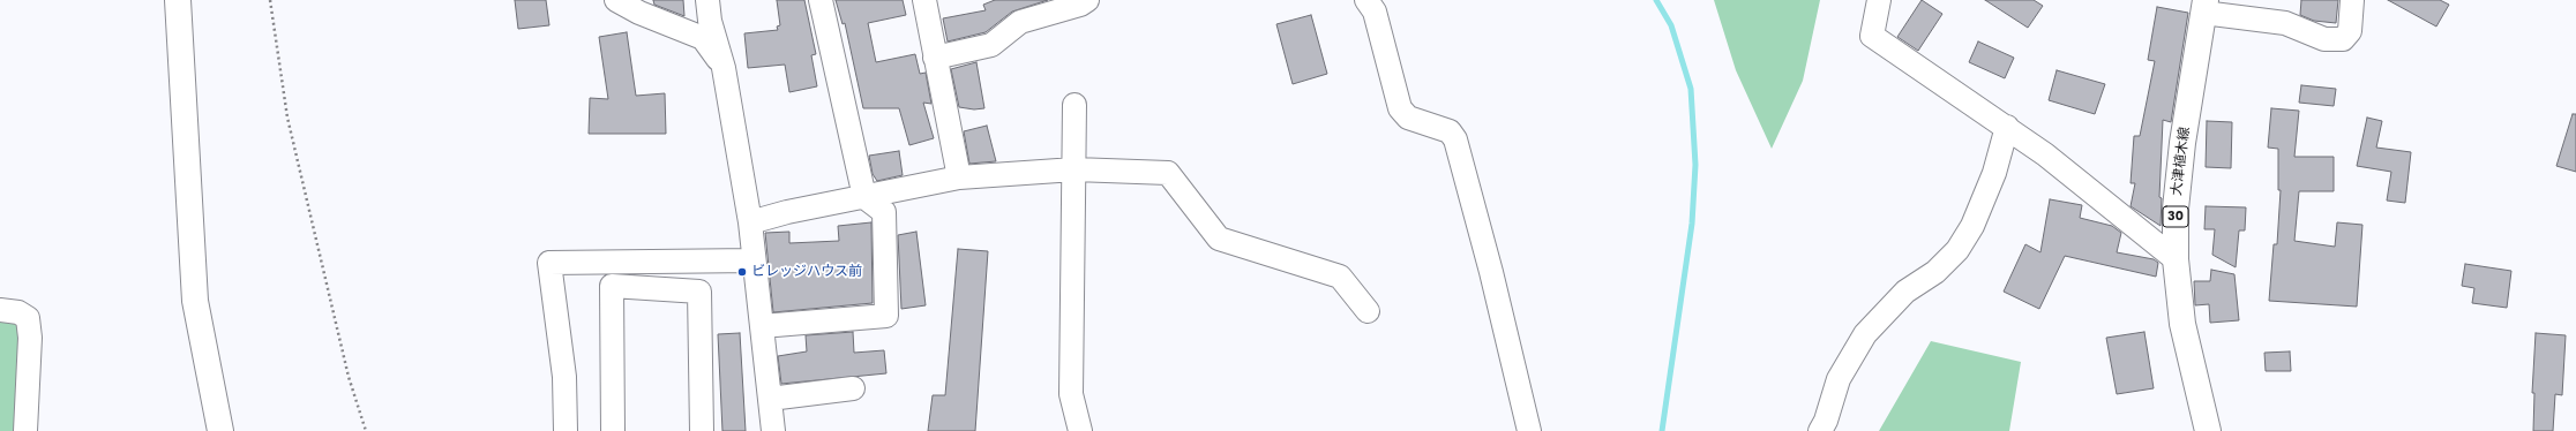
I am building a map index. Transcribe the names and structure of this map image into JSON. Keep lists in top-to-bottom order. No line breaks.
{"streets":{"street":["大津植木線","30"]},"places":["ビレッジハウス前"]}
